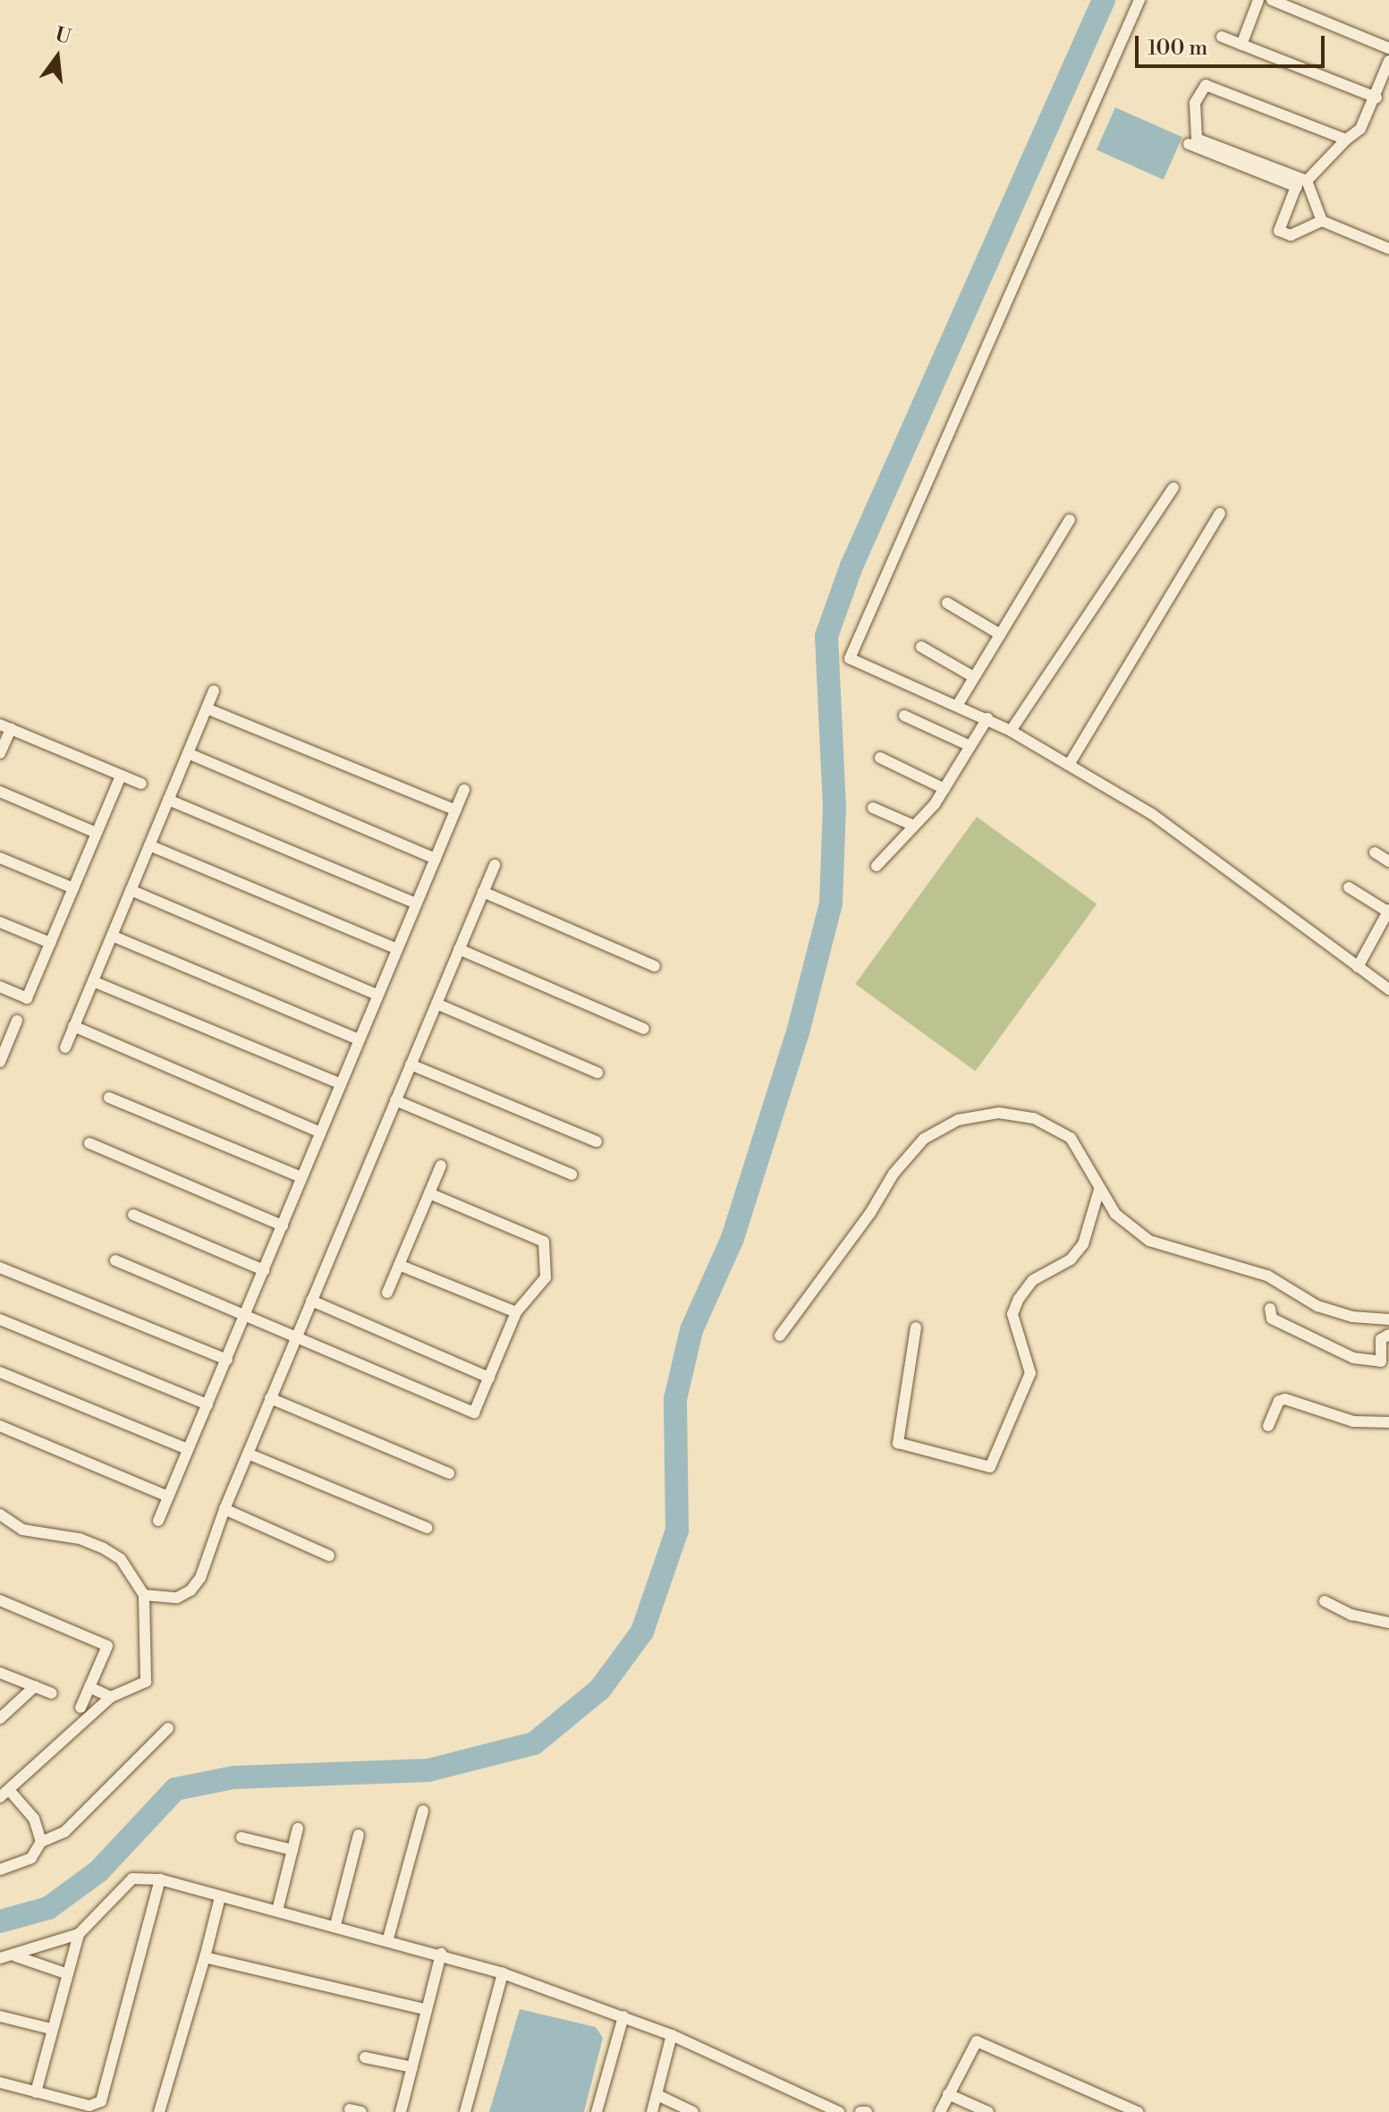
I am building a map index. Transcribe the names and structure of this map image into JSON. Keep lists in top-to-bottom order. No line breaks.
{"scale_bar":"100 m","north":"top"}
